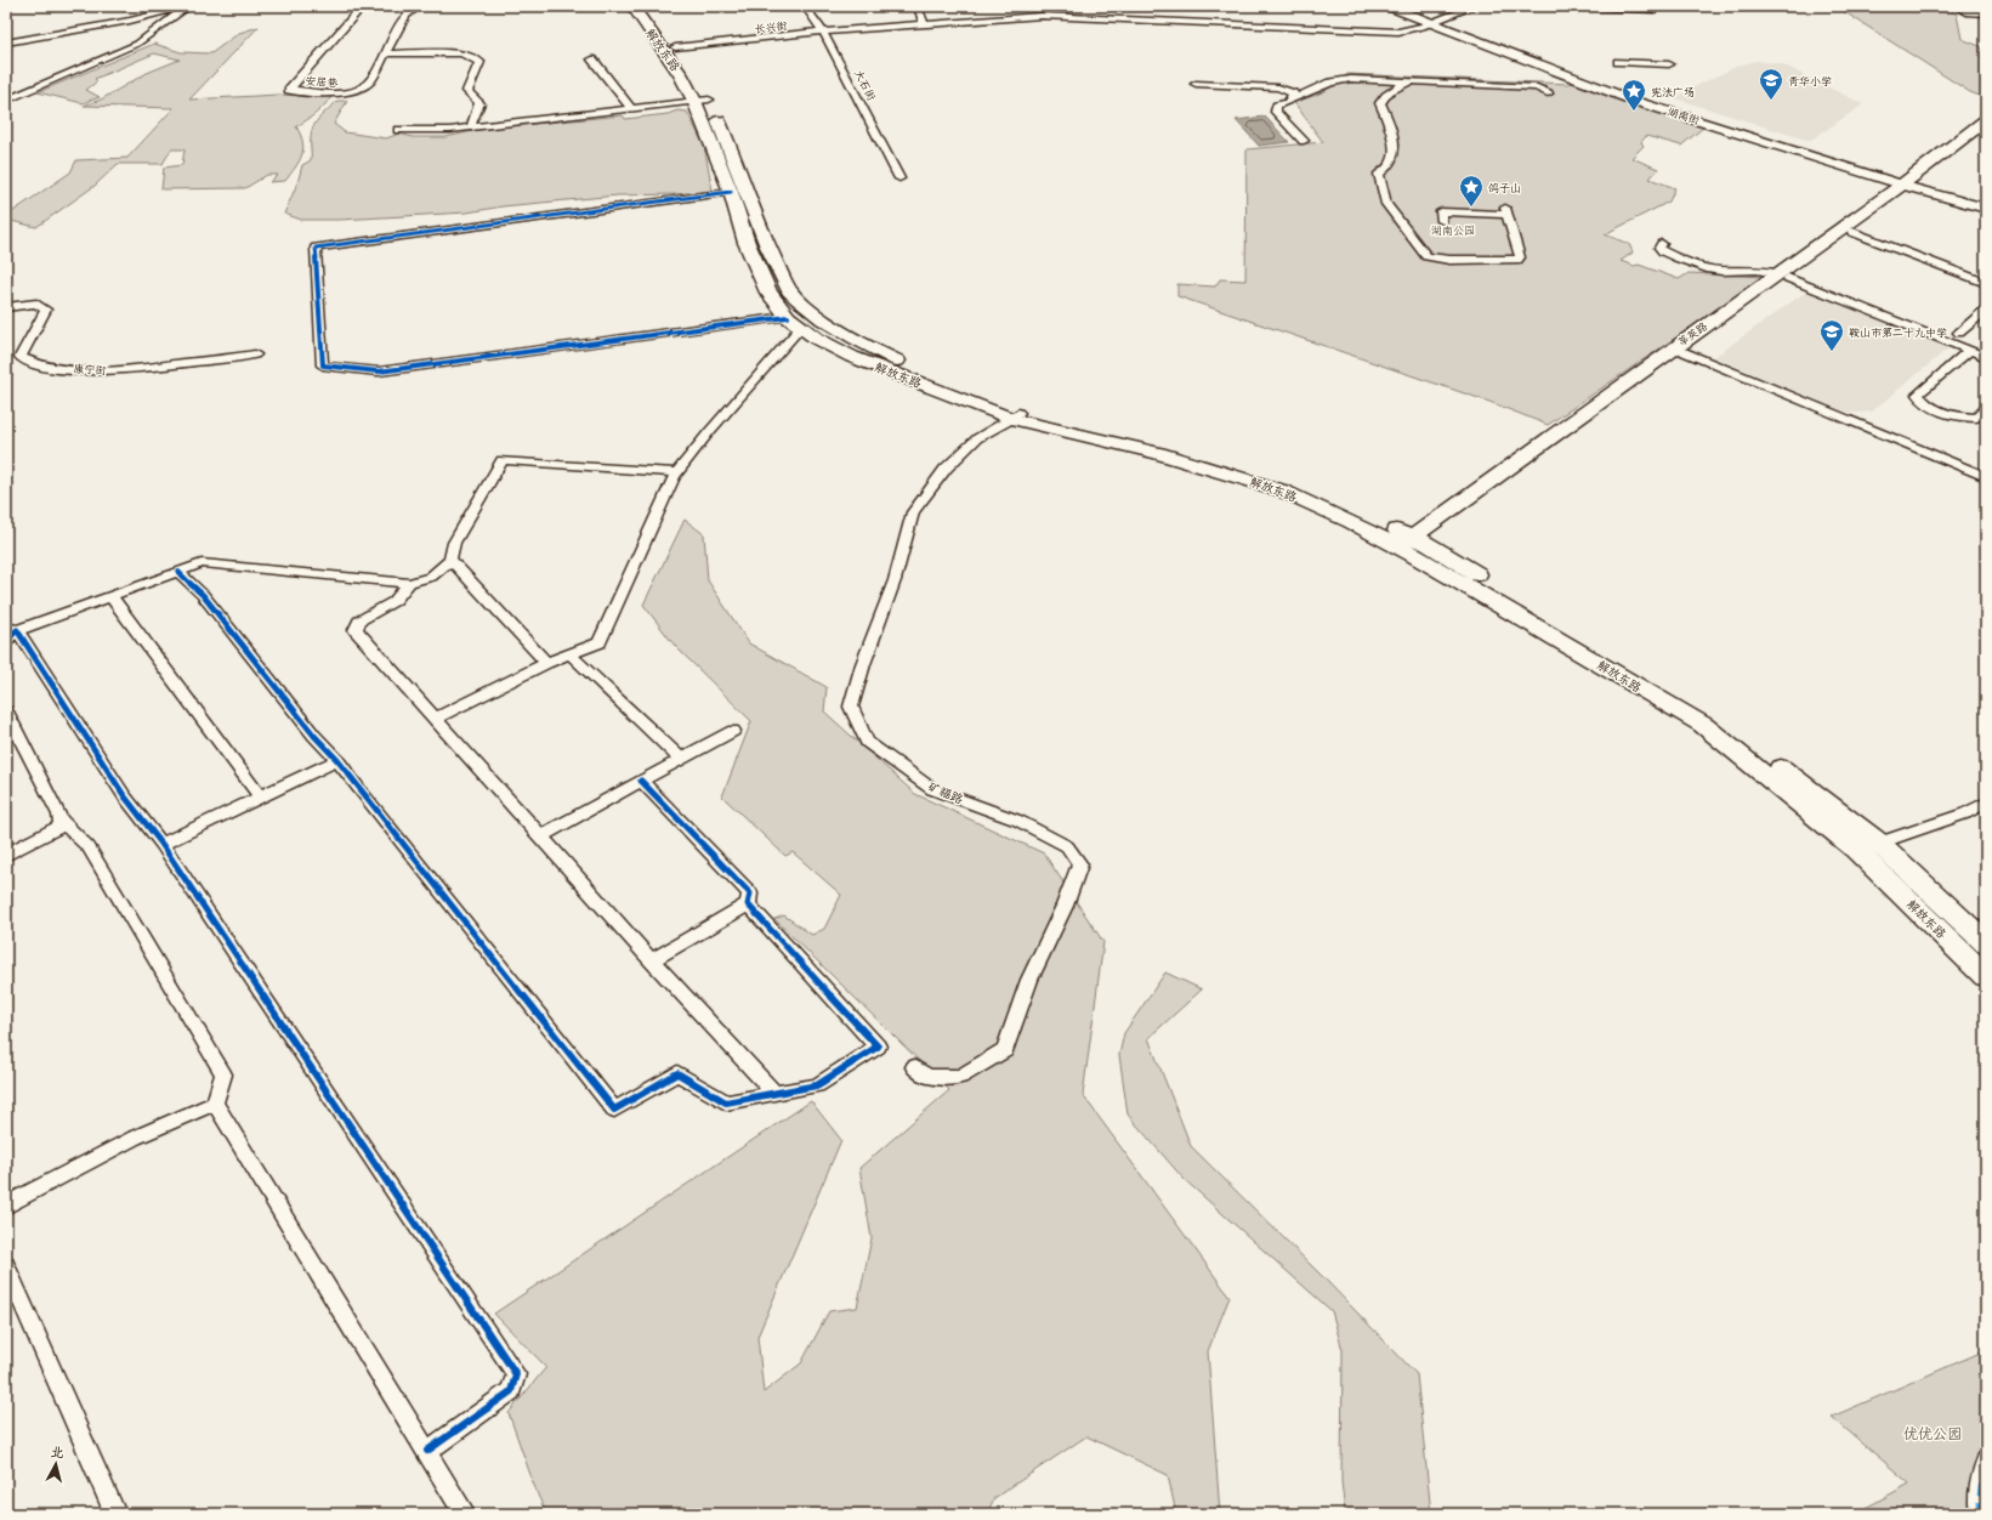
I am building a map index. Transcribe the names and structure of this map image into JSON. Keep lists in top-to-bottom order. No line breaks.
{"streets":{"main road":["解放东路","湖南街","莘英路"],"street":["长兴街","安居巷","大石街","康宁街","矿福路"]},"crossings":[["长兴街","解放东路"],["长兴街","大石街"],["长兴街","湖南街"],["解放东路","莘英路"],["解放东路","矿福路"],["湖南街","莘英路"]],"parks":["湖南公园","优优公园"],"places":{"school or university":["青华小学","鞍山市第二十九中学"],"place":["宪法广场","鸽子山"]},"north":"top"}
